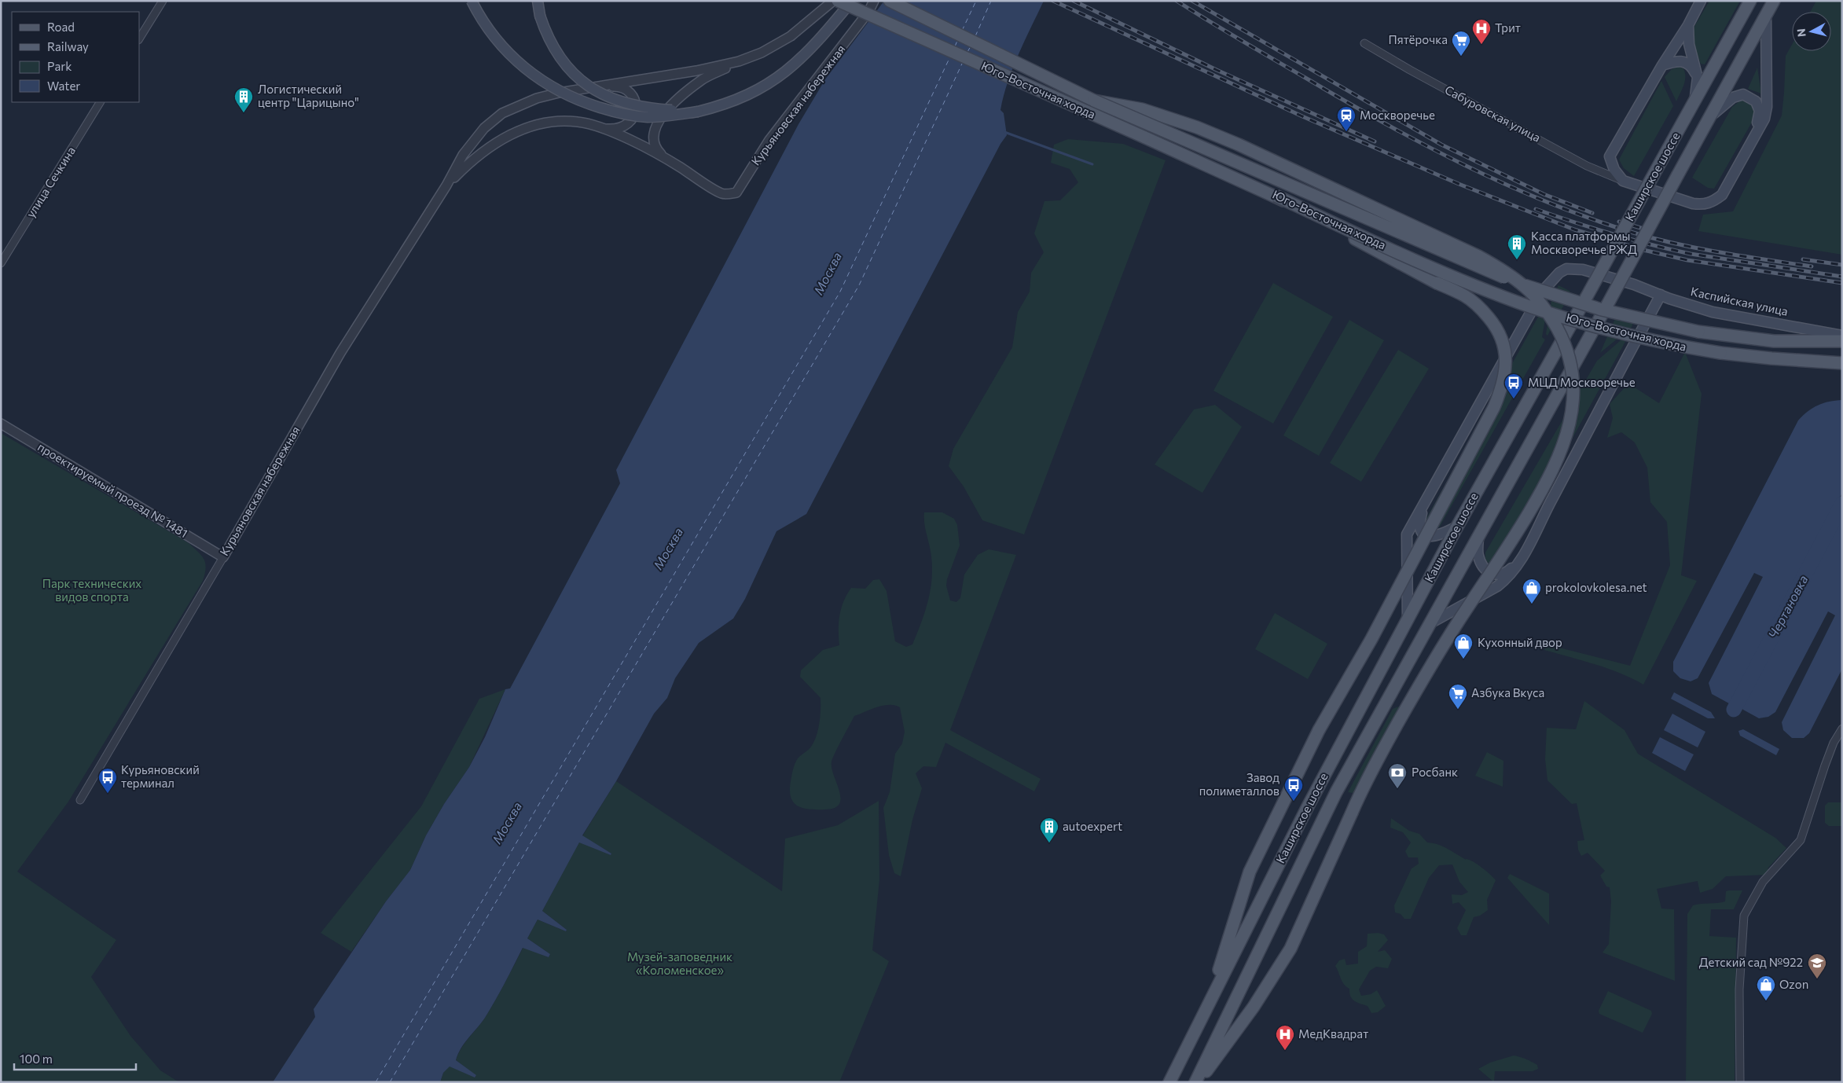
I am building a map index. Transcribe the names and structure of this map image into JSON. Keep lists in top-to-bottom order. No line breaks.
{"streets":{"main road":["Юго-Восточная хорда","Каширское шоссе","Каспийская улица"],"street":["Курьяновская набережная","Сабуровская улица","улица Сечкина","проектируемый проезд № 1481"]},"crossings":[["Курьяновская набережная","проектируемый проезд № 1481"],["Каширское шоссе","Каспийская улица"]],"water":["Москва","Чертановка"],"parks":["Парк технических видов спорта","Музей-заповедник «Коломенское»"],"places":{"hospital":["Трит","МедКвадрат"],"supermarket":["Пятёрочка","Азбука Вкуса"],"building":["Логистический центр \"Царицыно\"","Касса платформы Москворечье РЖД","autoexpert"],"station":["Москворечье"],"bus stop":["МЦД Москворечье","Курьяновский терминал","Завод полиметаллов"],"shop":["prokolovkolesa.net","Кухонный двор","Ozon"],"bank":["Росбанк"],"school or university":["Детский сад №922"]},"legend":["Road","Railway","Park","Water"],"scale_bar":"100 m","north":"left"}
